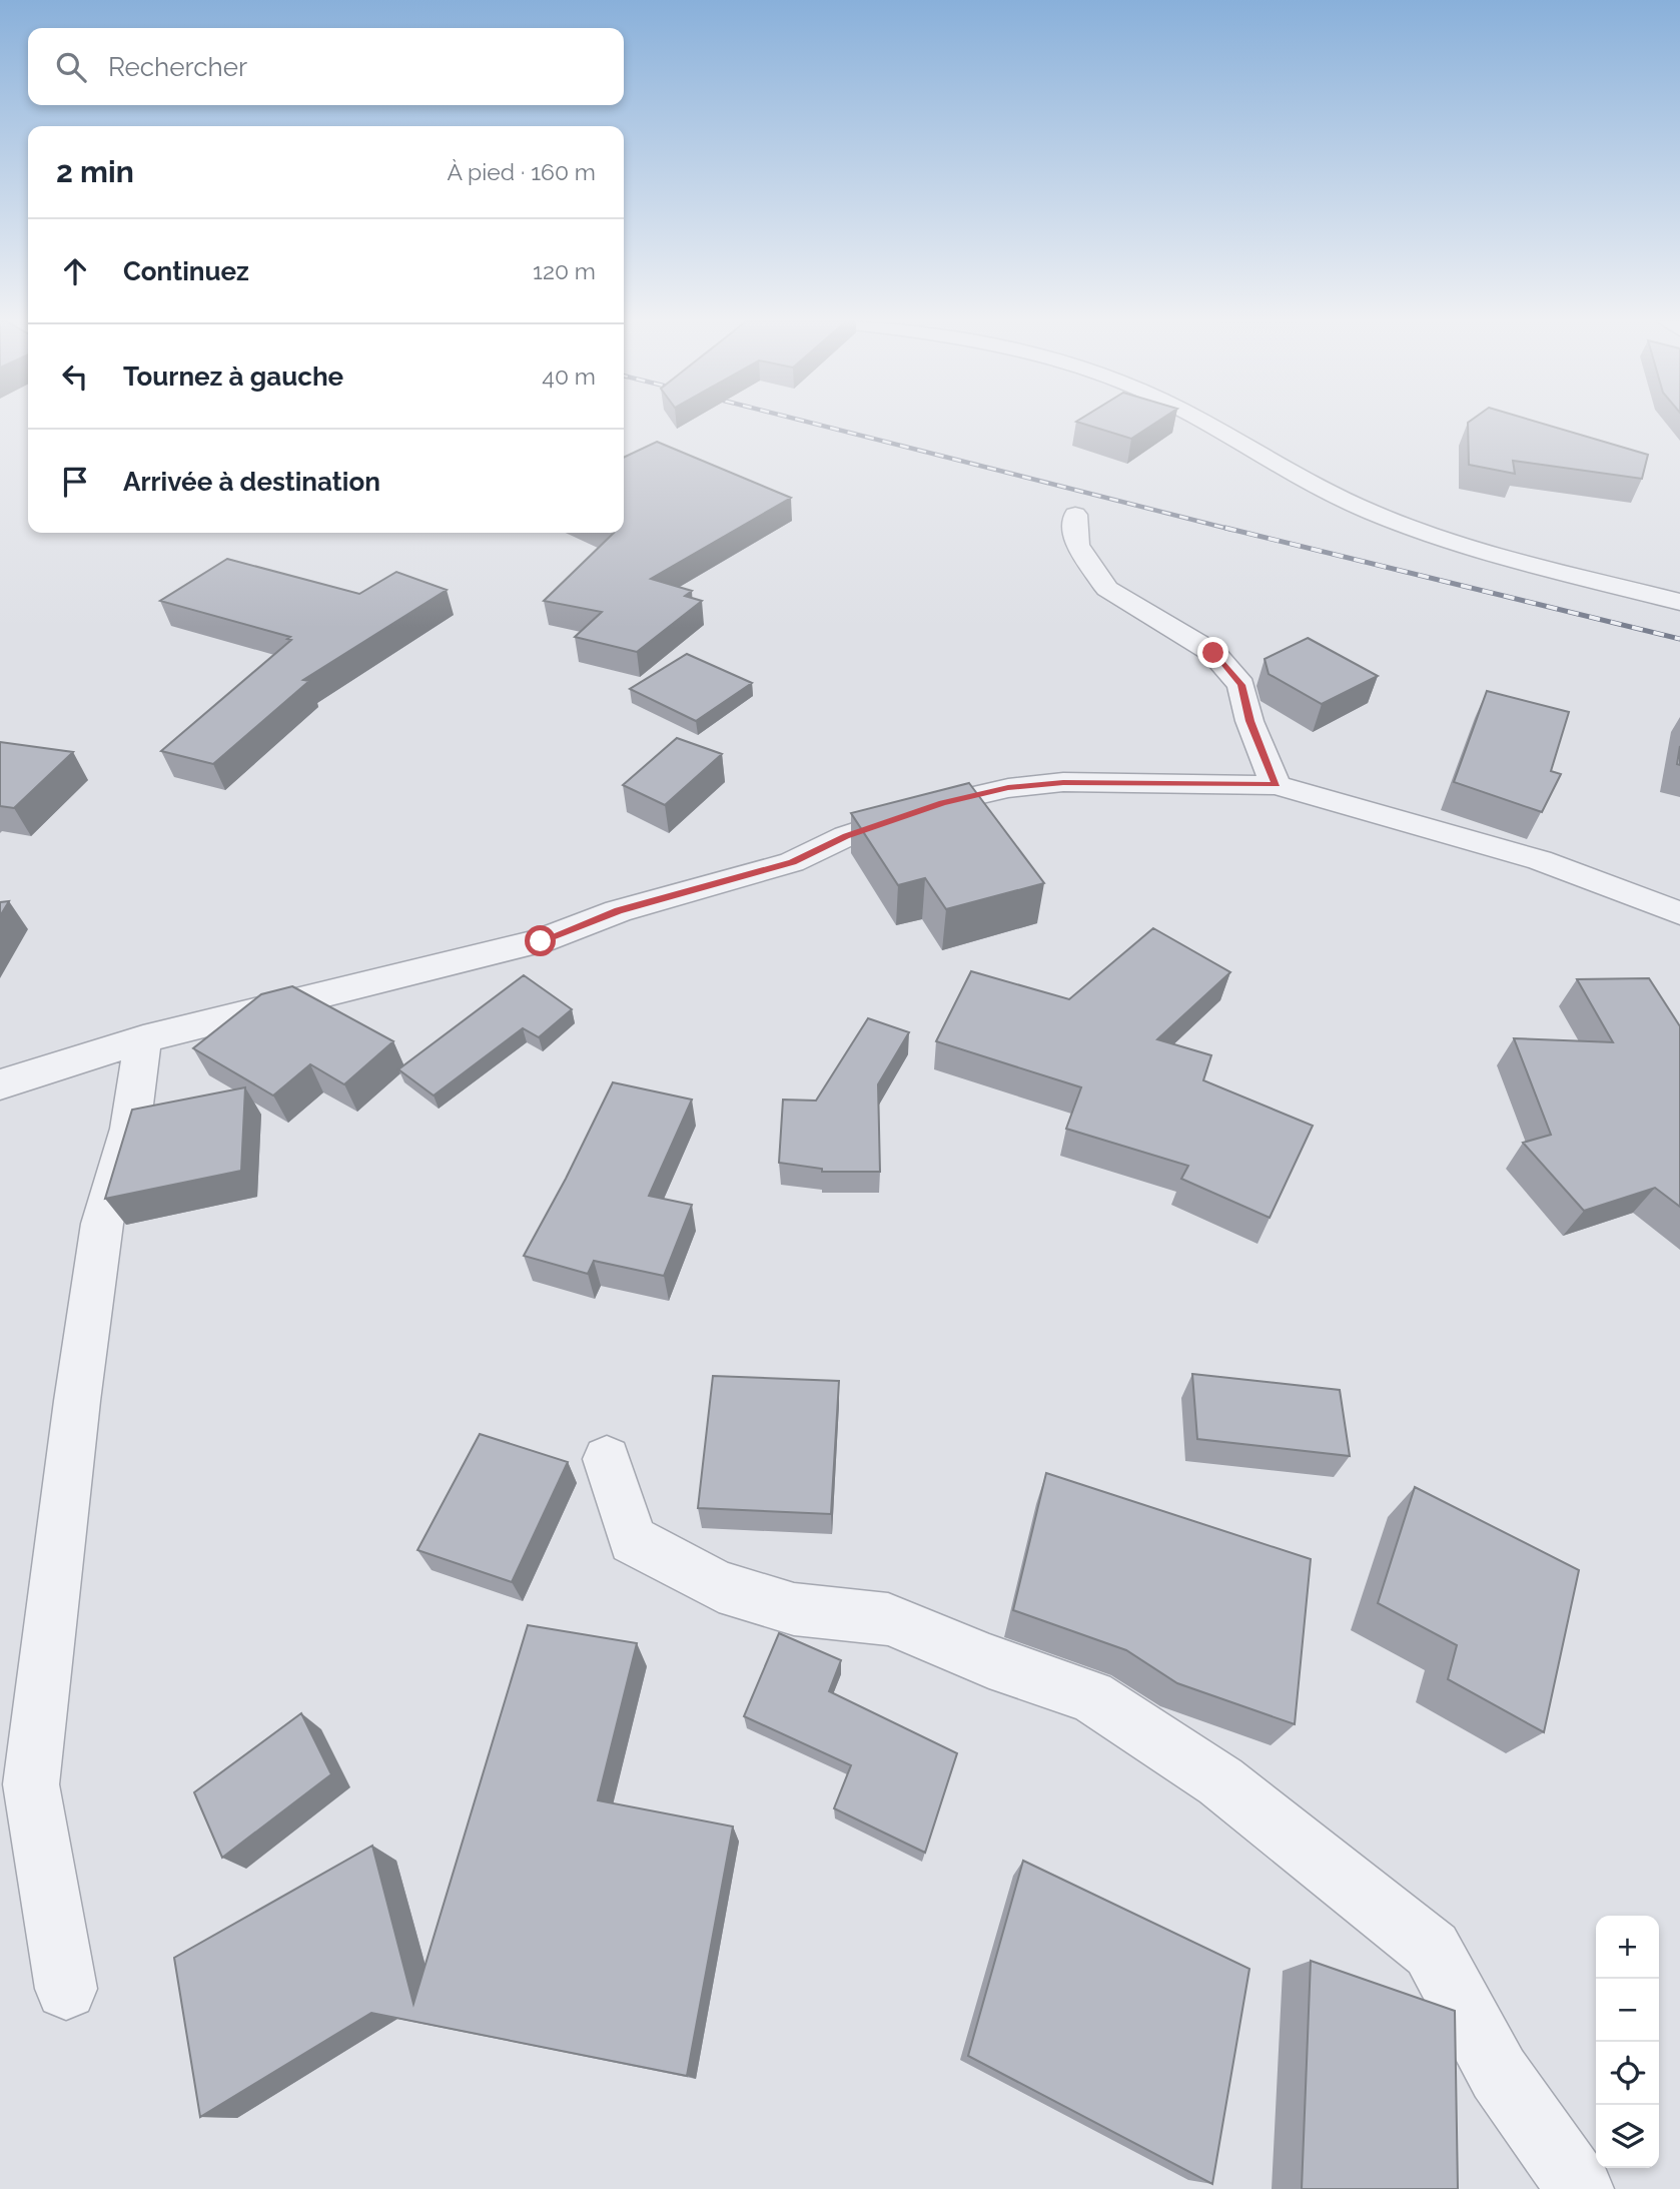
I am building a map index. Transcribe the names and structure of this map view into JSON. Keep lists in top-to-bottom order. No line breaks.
{"page":{"search":"Rechercher","heading":["2 min","À pied · 160 m"],"list":[["Continuez","120 m"],["Tournez à gauche","40 m"],"Arrivée à destination"],"map_buttons":["+","−"]}}
